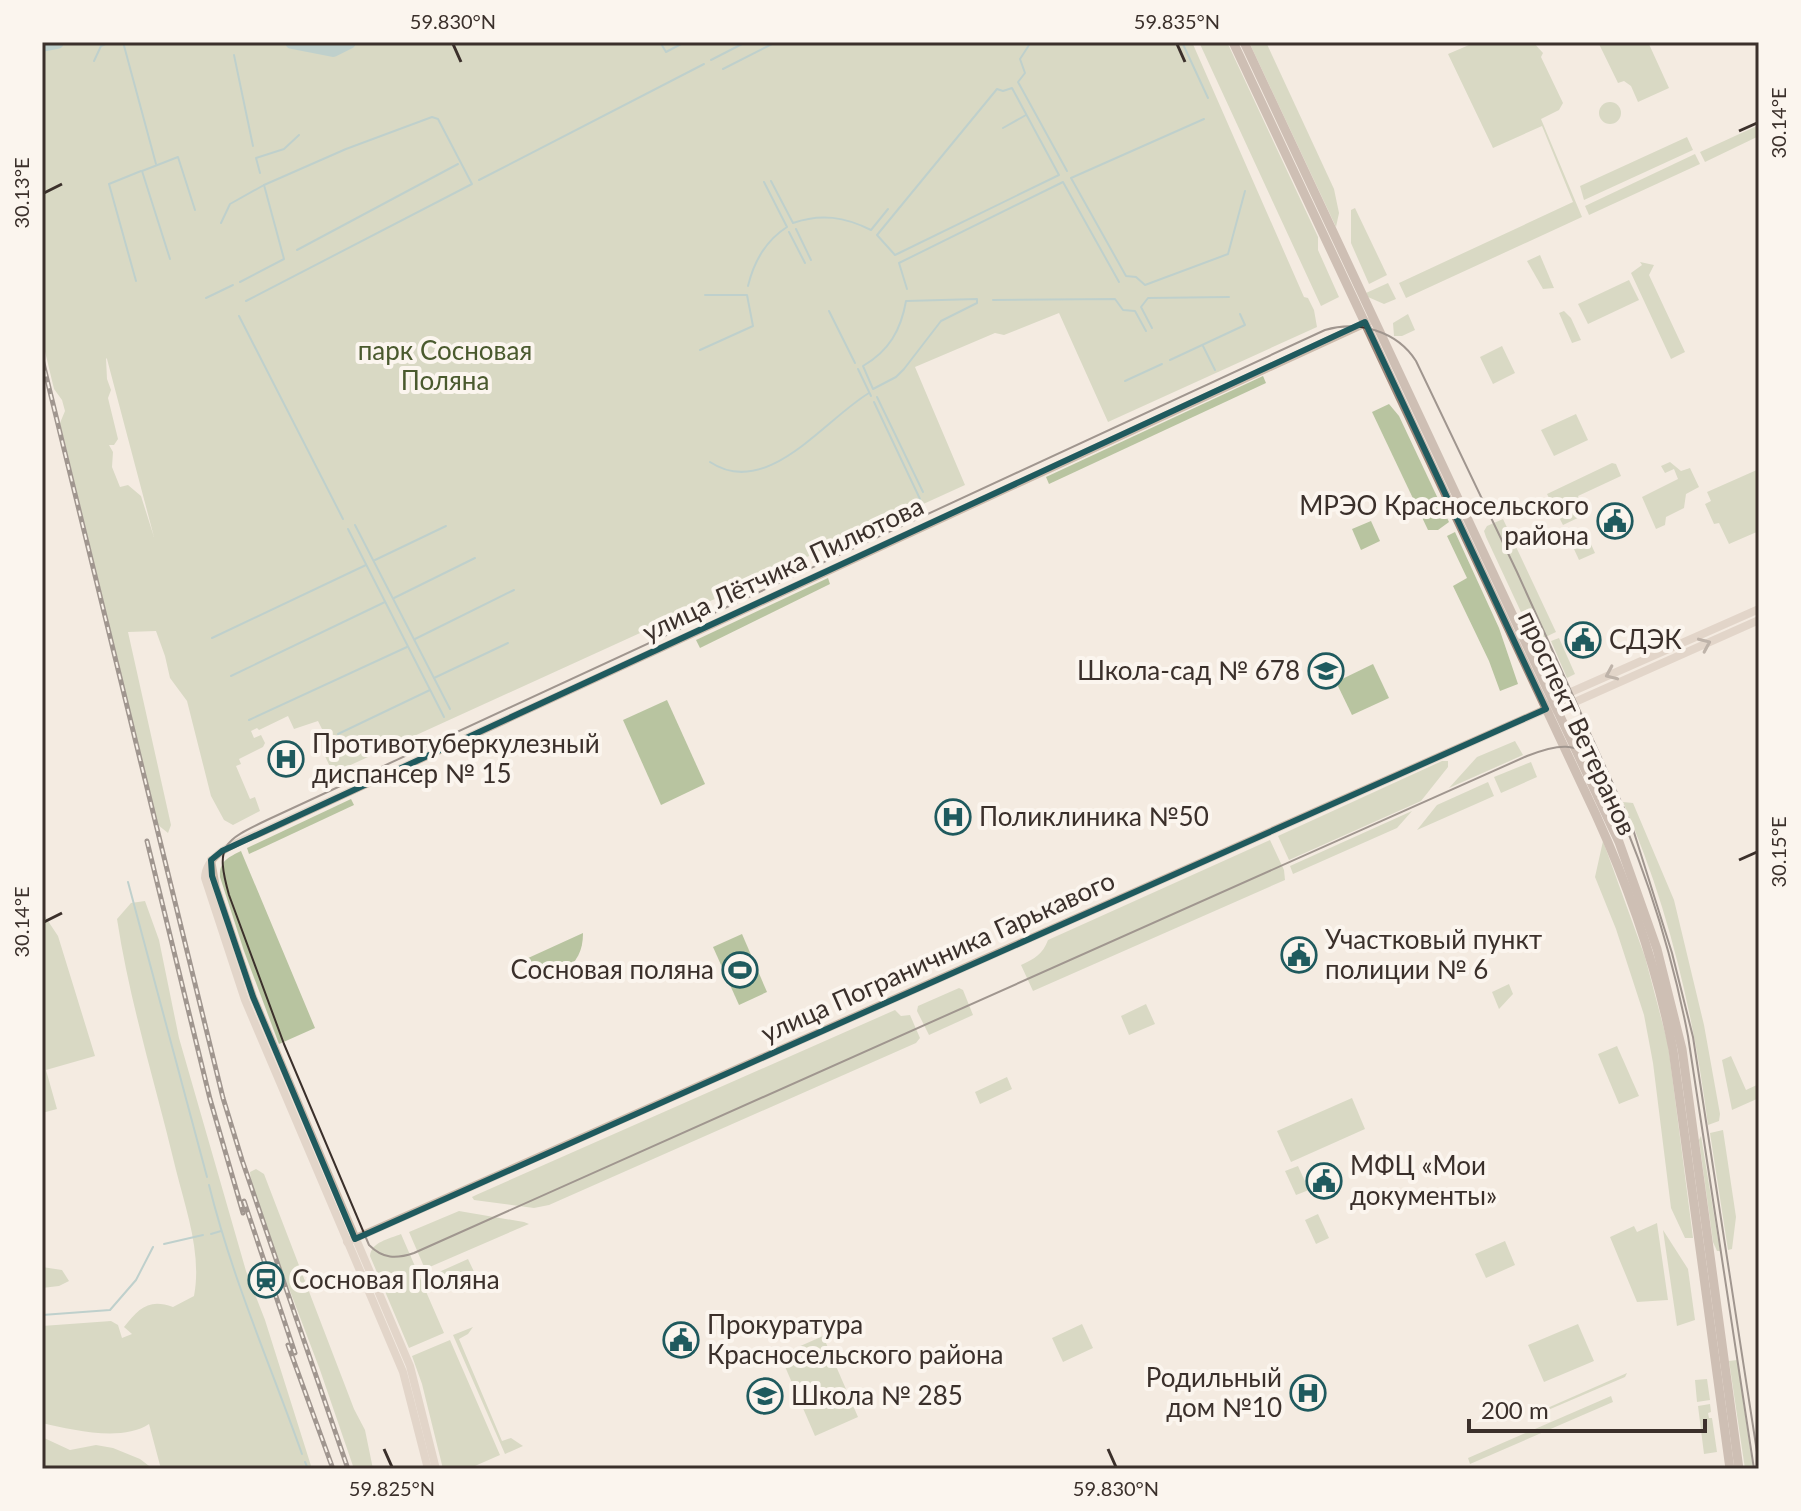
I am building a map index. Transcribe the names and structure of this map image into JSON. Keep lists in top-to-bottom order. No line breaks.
{"streets":{"main road":["проспект Ветеранов"],"street":["улица Лётчика Пилютова","улица Пограничника Гарькавого"]},"crossings":[["улица Лётчика Пилютова","проспект Ветеранов"],["улица Лётчика Пилютова","улица Пограничника Гарькавого"],["проспект Ветеранов","улица Пограничника Гарькавого"]],"parks":["парк Сосновая Поляна"],"places":{"public building":["МРЭО Красносельского района","СДЭК","Участковый пункт полиции № 6","МФЦ «Мои документы»","Прокуратура Красносельского района"],"school or university":["Школа-сад № 678","Школа № 285"],"hospital":["Противотуберкулезный диспансер № 15","Поликлиника №50","Родильный дом №10"],"sports":["Сосновая поляна"],"station":["Сосновая Поляна"]},"scale_bar":"200 m","coordinates":["59.830°N","59.835°N","30.14°E","30.13°E","30.15°E","59.825°N"]}
